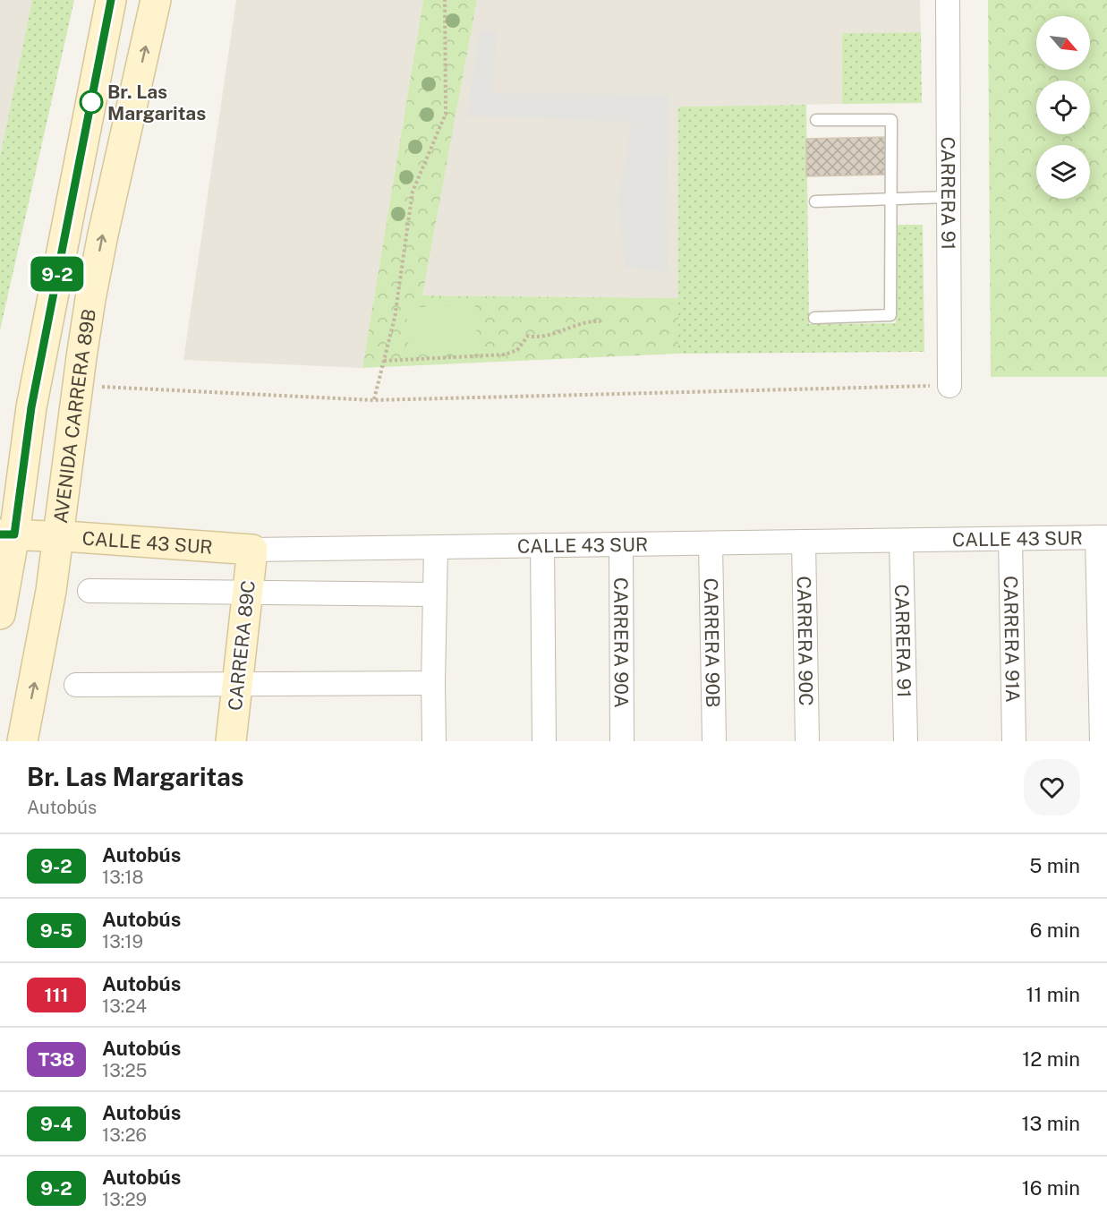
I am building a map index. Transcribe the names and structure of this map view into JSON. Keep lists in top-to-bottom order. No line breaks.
{"streets":{"main road":["AVENIDA CARRERA 89B","CALLE 43 SUR","CARRERA 89C"],"street":["CARRERA 91","CARRERA 91A","CARRERA 90B","CARRERA 90C","CARRERA 90A"]},"crossings":[["CARRERA 91","CALLE 43 SUR"],["AVENIDA CARRERA 89B","CALLE 43 SUR"],["CALLE 43 SUR","CARRERA 91A"],["CALLE 43 SUR","CARRERA 90B"],["CALLE 43 SUR","CARRERA 90C"],["CALLE 43 SUR","CARRERA 90A"],["CALLE 43 SUR","CARRERA 89C"]],"places":["Br. Las Margaritas"],"lines":["bus line 9-2"],"north":"bottom right","page":{"on_map":"9-2","heading":["Br. Las Margaritas","Autobús"],"list":[{"mark":"9-2","name":"Autobús","note":"13:18","value":"5 min"},{"mark":"9-5","name":"Autobús","note":"13:19","value":"6 min"},{"mark":"111","name":"Autobús","note":"13:24","value":"11 min"},{"mark":"T38","name":"Autobús","note":"13:25","value":"12 min"},{"mark":"9-4","name":"Autobús","note":"13:26","value":"13 min"},{"mark":"9-2","name":"Autobús","note":"13:29","value":"16 min"}]}}
